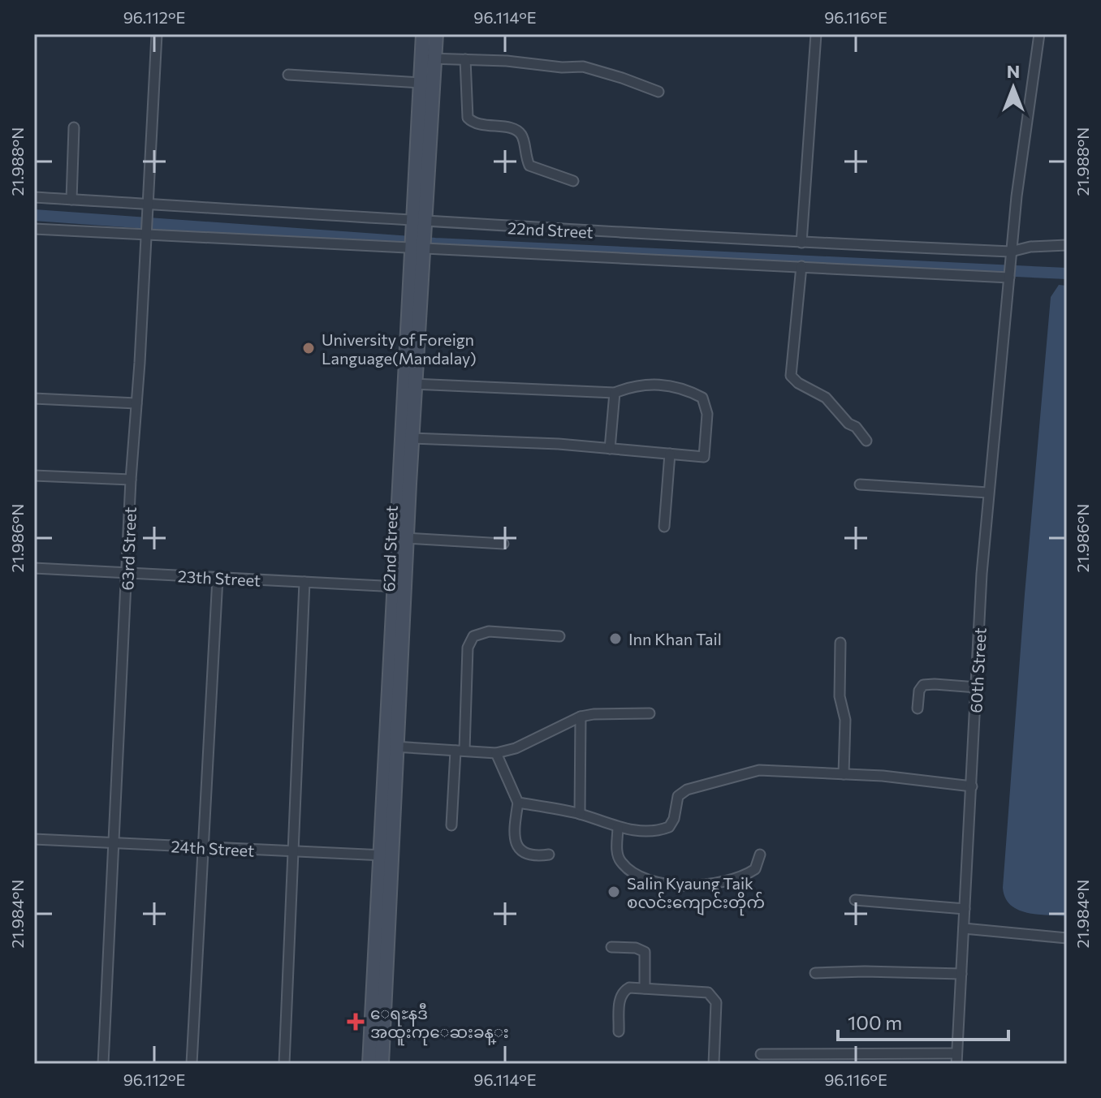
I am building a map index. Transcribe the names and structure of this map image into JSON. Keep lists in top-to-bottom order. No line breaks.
{"streets":{"main road":["62nd Street"],"street":["22nd Street","63rd Street","23th Street","60th Street","24th Street"]},"crossings":[["22nd Street","63rd Street"],["22nd Street","62nd Street"],["22nd Street","60th Street"],["63rd Street","23th Street"],["63rd Street","24th Street"],["62nd Street","23th Street"],["62nd Street","24th Street"]],"places":{"other":["University of Foreign Language(Mandalay)","Inn Khan Tail","Salin Kyaung Taik စလင်းကျောင်းတိုက်"],"health":["ေရႊနဒီ အထူးကုေဆးခန္း"]},"scale_bar":"100 m","north":"top","coordinates":["96.112°E","96.114°E","96.116°E","21.988°N","21.986°N","21.984°N"]}
